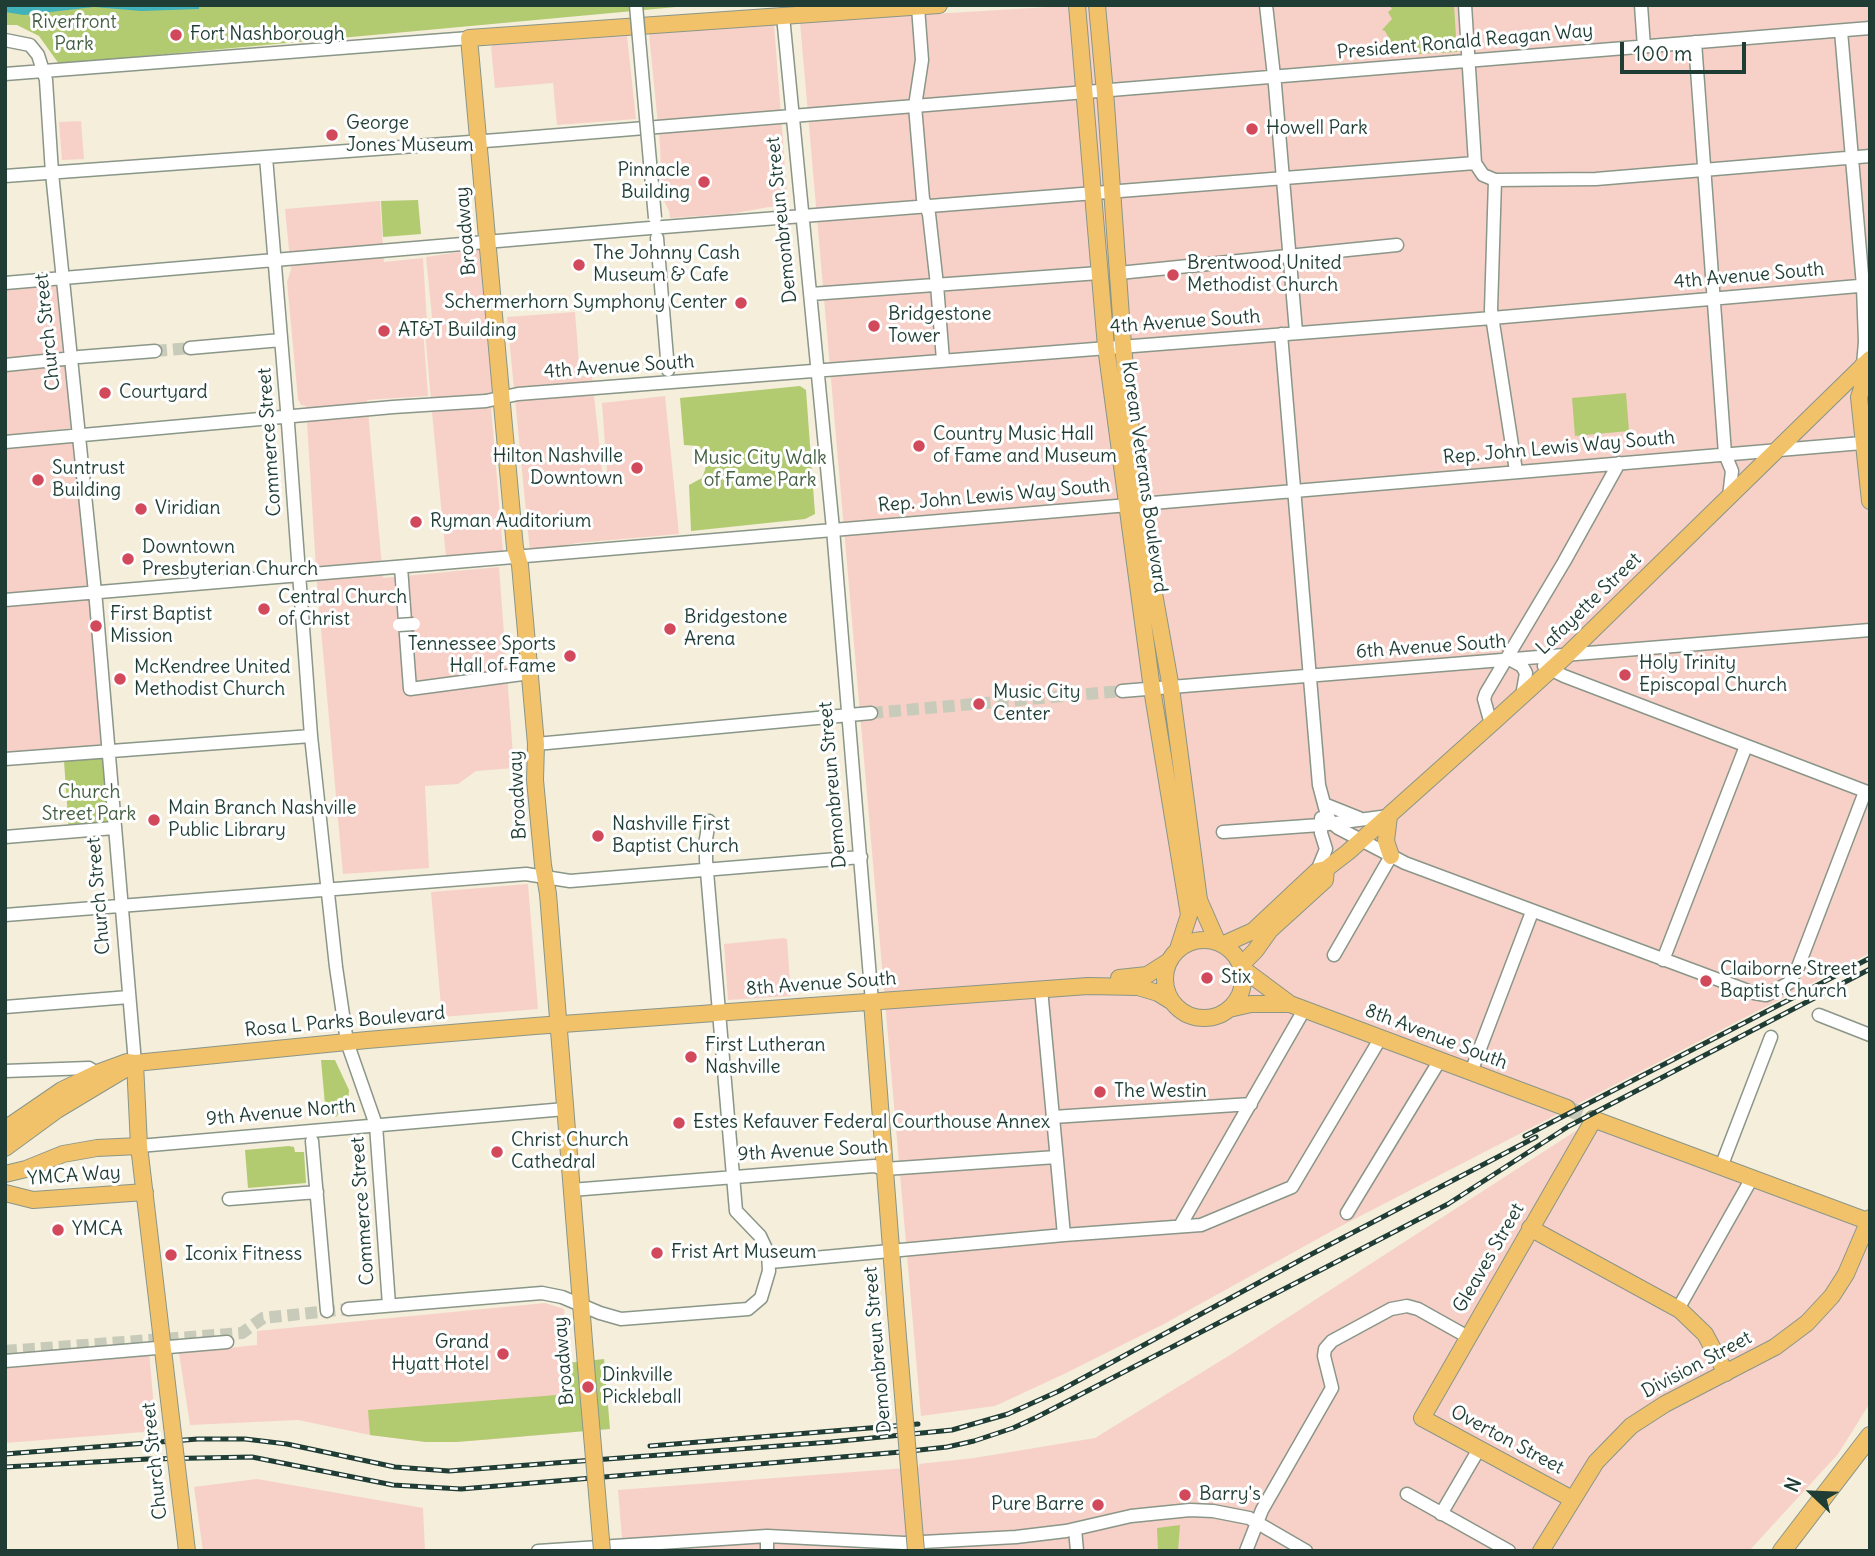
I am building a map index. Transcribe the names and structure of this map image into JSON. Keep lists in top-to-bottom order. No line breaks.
{"streets":{"main road":["Demonbreun Street","Broadway","Church Street","Korean Veterans Boulevard","Lafayette Street","8th Avenue South","Rosa L Parks Boulevard","9th Avenue North","YMCA Way","Gleaves Street","Division Street","Overton Street"],"street":["President Ronald Reagan Way","4th Avenue South","Commerce Street","Rep. John Lewis Way South","6th Avenue South","9th Avenue South"]},"crossings":[["President Ronald Reagan Way","Demonbreun Street"],["President Ronald Reagan Way","Broadway"],["President Ronald Reagan Way","Church Street"],["President Ronald Reagan Way","Commerce Street"],["President Ronald Reagan Way","Korean Veterans Boulevard"],["Demonbreun Street","4th Avenue South"],["Demonbreun Street","Rep. John Lewis Way South"],["Demonbreun Street","8th Avenue South"],["Demonbreun Street","9th Avenue South"],["Broadway","4th Avenue South"],["Broadway","Rep. John Lewis Way South"],["Broadway","8th Avenue South"],["Broadway","Rosa L Parks Boulevard"],["Broadway","9th Avenue North"],["Broadway","9th Avenue South"],["4th Avenue South","Church Street"],["4th Avenue South","Commerce Street"],["4th Avenue South","Korean Veterans Boulevard"],["Church Street","Rep. John Lewis Way South"],["Church Street","Rosa L Parks Boulevard"],["Church Street","9th Avenue North"],["Church Street","YMCA Way"],["Commerce Street","Rep. John Lewis Way South"],["Commerce Street","Rosa L Parks Boulevard"],["Commerce Street","9th Avenue North"],["Rep. John Lewis Way South","Korean Veterans Boulevard"],["Rep. John Lewis Way South","Lafayette Street"],["Korean Veterans Boulevard","Lafayette Street"],["Korean Veterans Boulevard","6th Avenue South"],["Korean Veterans Boulevard","8th Avenue South"],["Lafayette Street","6th Avenue South"],["Lafayette Street","8th Avenue South"],["8th Avenue South","Rosa L Parks Boulevard"],["Gleaves Street","Overton Street"],["Division Street","Overton Street"]],"parks":["Riverfront Park","Music City Walk of Fame Park","Church Street Park"],"places":["Fort Nashborough","Howell Park","George Jones Museum","Pinnacle Building","The Johnny Cash Museum & Cafe","Brentwood United Methodist Church","Schermerhorn Symphony Center","Bridgestone Tower","AT&T Building","Courtyard","Country Music Hall of Fame and Museum","Hilton Nashville Downtown","Suntrust Building","Viridian","Ryman Auditorium","Downtown Presbyterian Church","Central Church of Christ","First Baptist Mission","Bridgestone Arena","Tennessee Sports Hall of Fame","Holy Trinity Episcopal Church","McKendree United Methodist Church","Music City Center","Main Branch Nashville Public Library","Nashville First Baptist Church","Stix","Claiborne Street Baptist Church","First Lutheran Nashville","The Westin","Estes Kefauver Federal Courthouse Annex","Christ Church Cathedral","YMCA","Frist Art Museum","Iconix Fitness","Grand Hyatt Hotel","Dinkville Pickleball","Barry's","Pure Barre"],"scale_bar":"100 m","north":"top left"}
